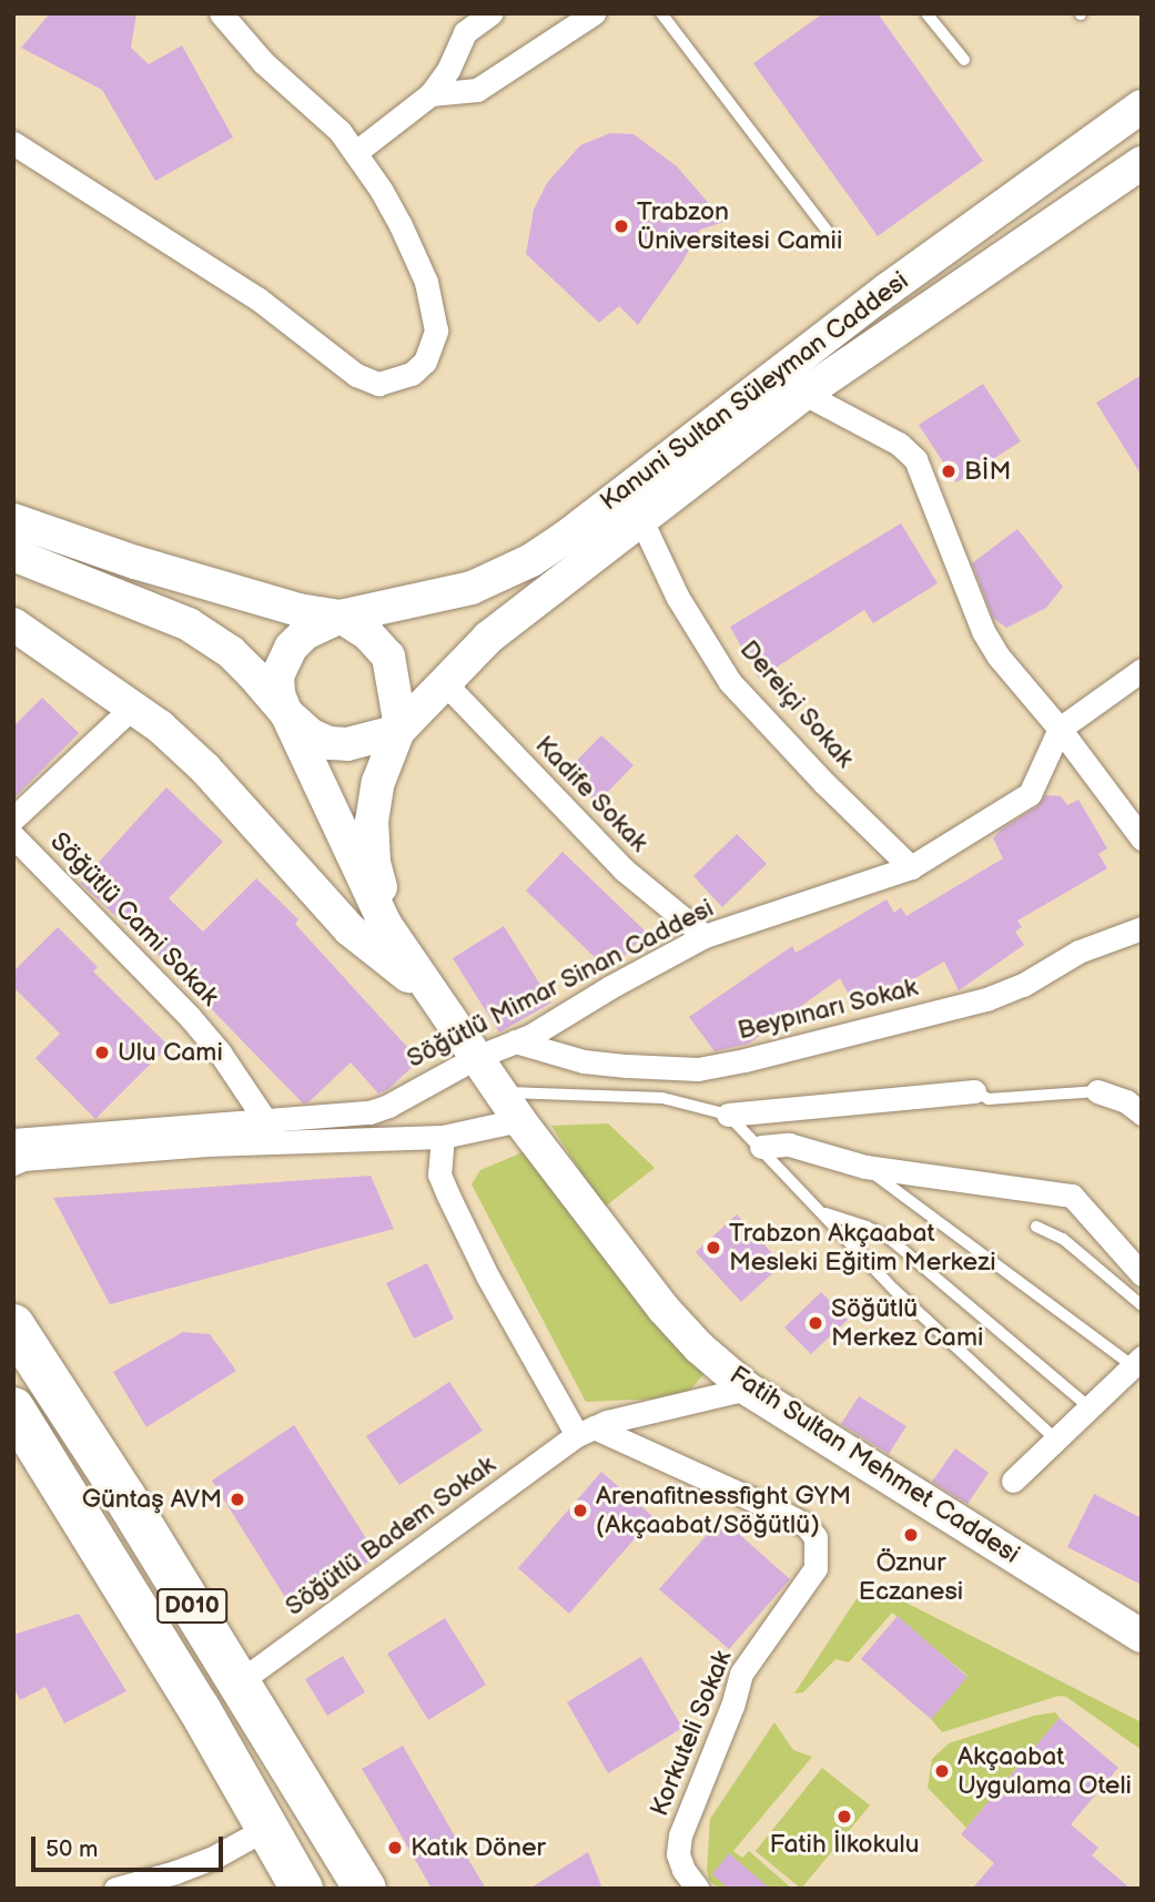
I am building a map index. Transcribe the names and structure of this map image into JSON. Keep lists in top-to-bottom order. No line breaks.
{"streets":{"highway":["D010"],"street":["Kanuni Sultan Süleyman Caddesi","Dereiçi Sokak","Kadife Sokak","Söğütlü Cami Sokak","Söğütlü Mimar Sinan Caddesi","Beypınarı Sokak","Fatih Sultan Mehmet Caddesi","Söğütlü Badem Sokak","Korkuteli Sokak"]},"crossings":[["Kanuni Sultan Süleyman Caddesi","Dereiçi Sokak"],["Kanuni Sultan Süleyman Caddesi","Kadife Sokak"],["Kanuni Sultan Süleyman Caddesi","Fatih Sultan Mehmet Caddesi"],["Dereiçi Sokak","Söğütlü Mimar Sinan Caddesi"],["Kadife Sokak","Söğütlü Mimar Sinan Caddesi"],["Söğütlü Cami Sokak","Söğütlü Mimar Sinan Caddesi"],["Söğütlü Mimar Sinan Caddesi","Beypınarı Sokak"],["Söğütlü Mimar Sinan Caddesi","Fatih Sultan Mehmet Caddesi"],["Fatih Sultan Mehmet Caddesi","Söğütlü Badem Sokak"],["Söğütlü Badem Sokak","D010"],["Söğütlü Badem Sokak","Korkuteli Sokak"]],"places":["Trabzon Üniversitesi Camii","BİM","Ulu Cami","Trabzon Akçaabat Mesleki Eğitim Merkezi","Söğütlü Merkez Cami","Güntaş AVM","Arenafitnessfight GYM (Akçaabat/Söğütlü)","Öznur Eczanesi","Akçaabat Uygulama Oteli","Fatih İlkokulu","Katık Döner"],"scale_bar":"50 m"}
